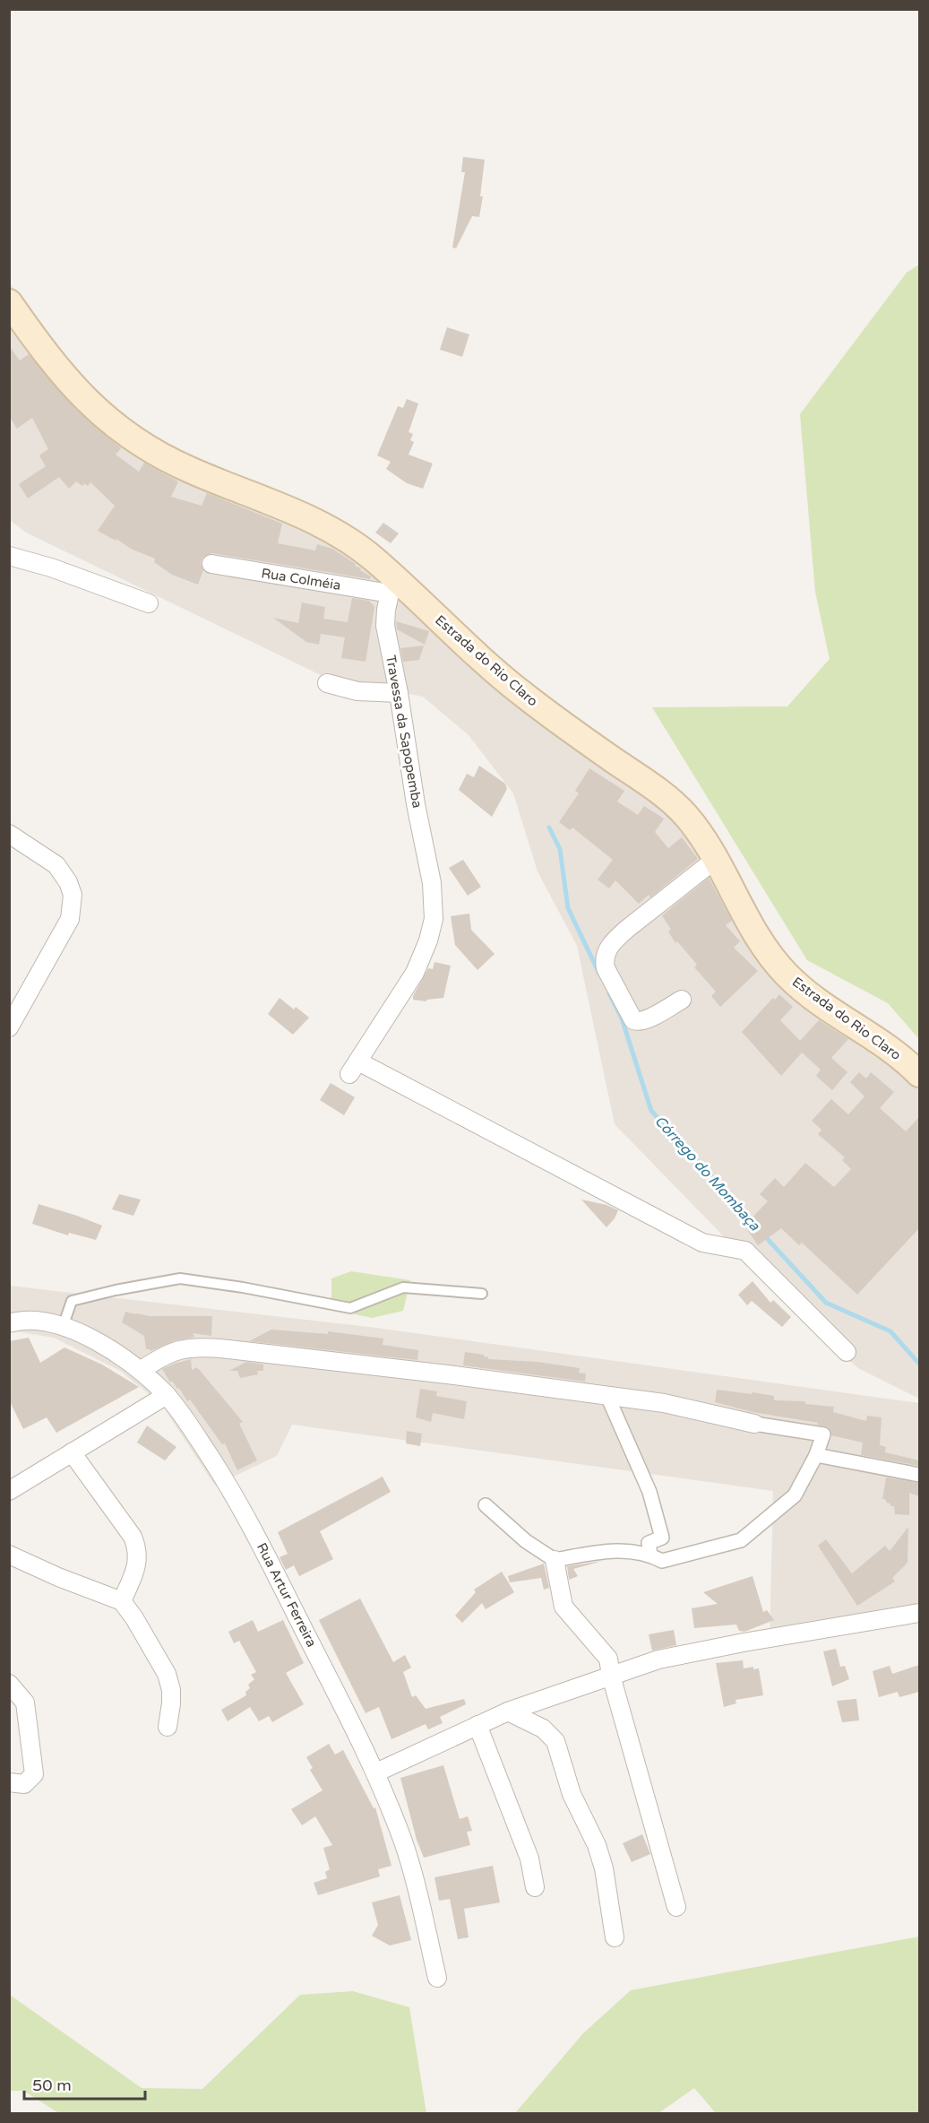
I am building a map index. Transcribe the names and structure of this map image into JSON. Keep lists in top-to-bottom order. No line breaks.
{"streets":{"main road":["Estrada do Rio Claro"],"street":["Rua Colméia","Travessa da Sapopemba","Rua Artur Ferreira"]},"crossings":[["Rua Colméia","Estrada do Rio Claro"],["Rua Colméia","Travessa da Sapopemba"],["Estrada do Rio Claro","Travessa da Sapopemba"]],"water":["Córrego do Mombaça"],"scale_bar":"50 m"}
